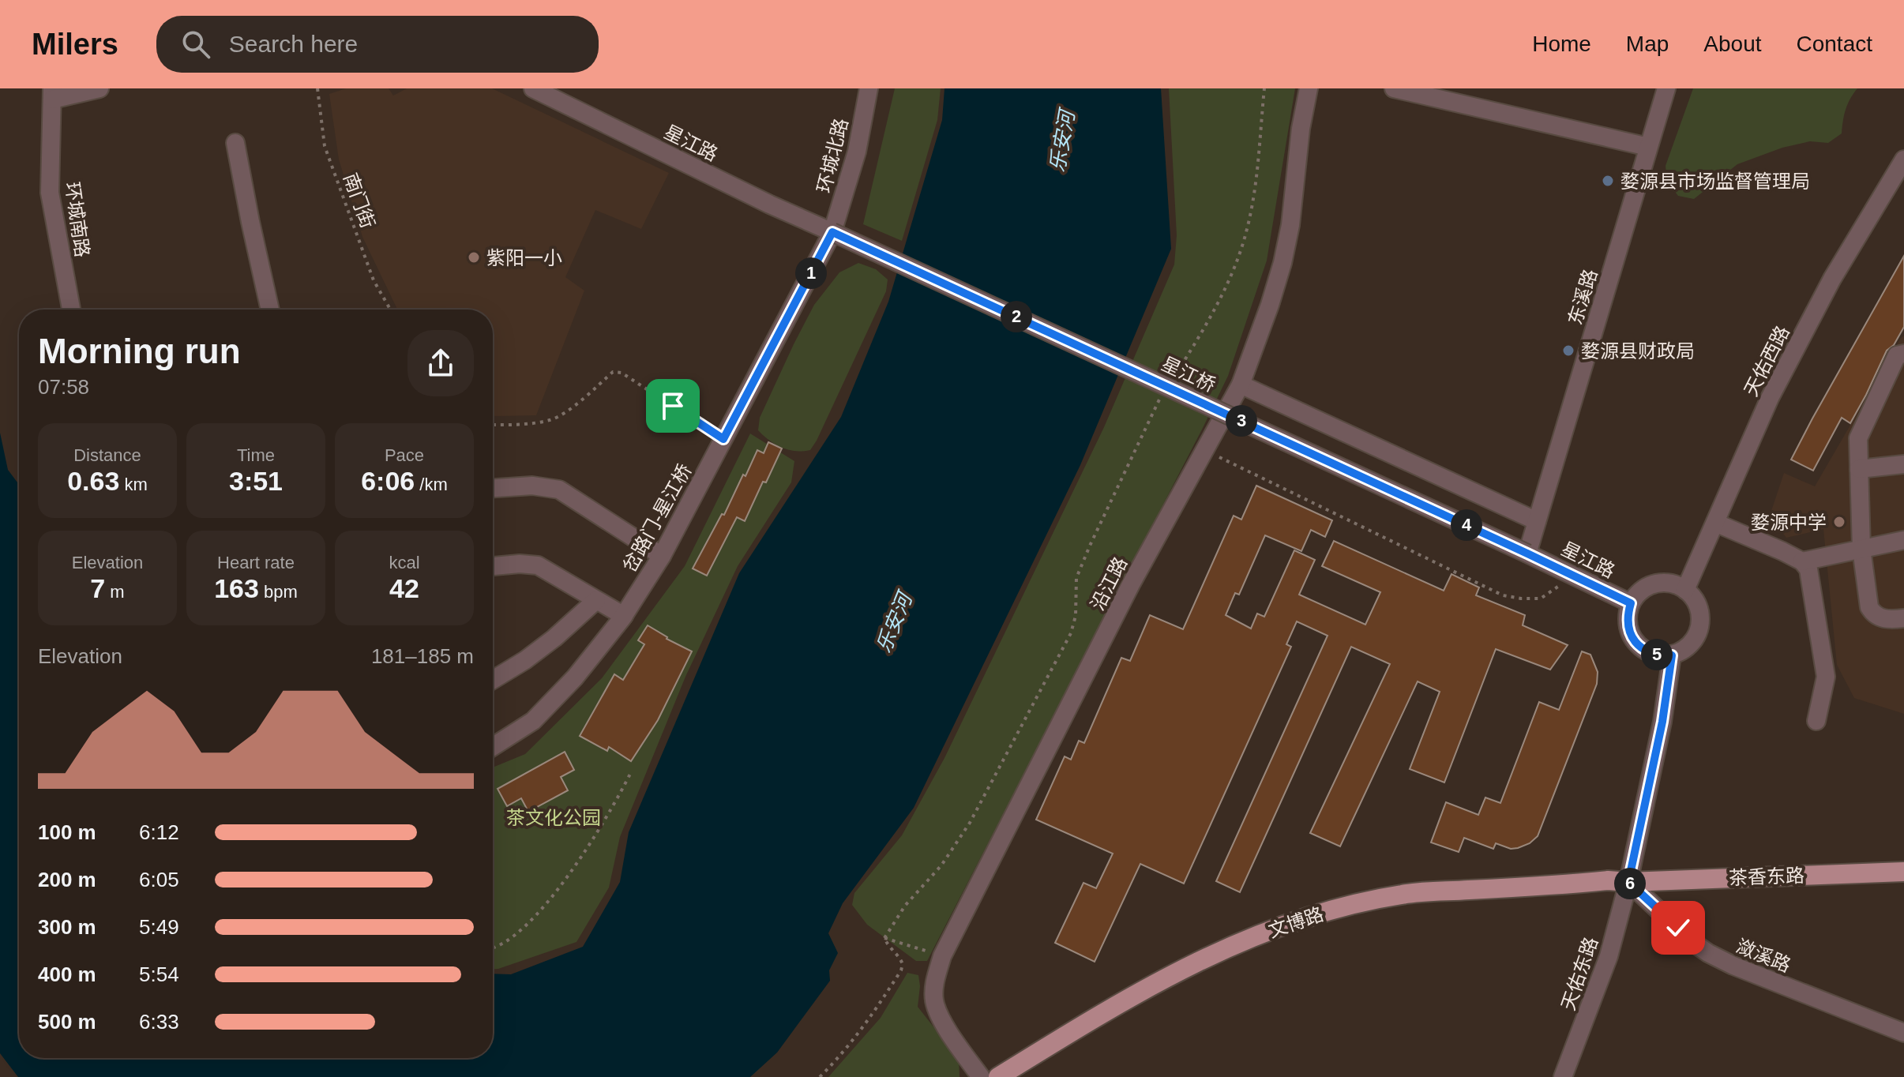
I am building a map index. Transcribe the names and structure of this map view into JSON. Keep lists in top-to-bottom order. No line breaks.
{"streets":{"main road":["茶香东路","文博路"],"street":["星江路","环城北路","环城南路","东溪路","天佑西路","星江桥","岔路门-星江桥","沿江路","潋溪路","天佑东路"],"path":["南门街"]},"crossings":[["星江路","环城北路"],["星江路","东溪路"],["星江路","天佑西路"],["星江路","星江桥"],["星江路","岔路门-星江桥"],["环城北路","星江桥"],["环城北路","岔路门-星江桥"],["东溪路","星江桥"],["星江桥","岔路门-星江桥"],["茶香东路","文博路"],["茶香东路","潋溪路"],["茶香东路","天佑东路"],["文博路","潋溪路"],["文博路","天佑东路"],["潋溪路","天佑东路"]],"water":["乐安河"],"parks":["茶文化公园"],"places":["婺源县市场监督管理局","紫阳一小","婺源县财政局","婺源中学"],"page":{"header":"Milers","search":"Search here","nav":["Home","Map","About","Contact"],"pins":["1","2","3","4","5","6"],"heading":["Morning run","07:58"],"stats":[["Distance","0.63 km"],["Time","3:51"],["Pace","6:06 /km"],["Elevation","7 m"],["Heart rate","163 bpm"],["kcal","42"]],"chart":["Elevation","181–185 m"],"list":[{"name":"100 m","note":"6:12"},{"name":"200 m","note":"6:05"},{"name":"300 m","note":"5:49"},{"name":"400 m","note":"5:54"},{"name":"500 m","note":"6:33"}]}}
